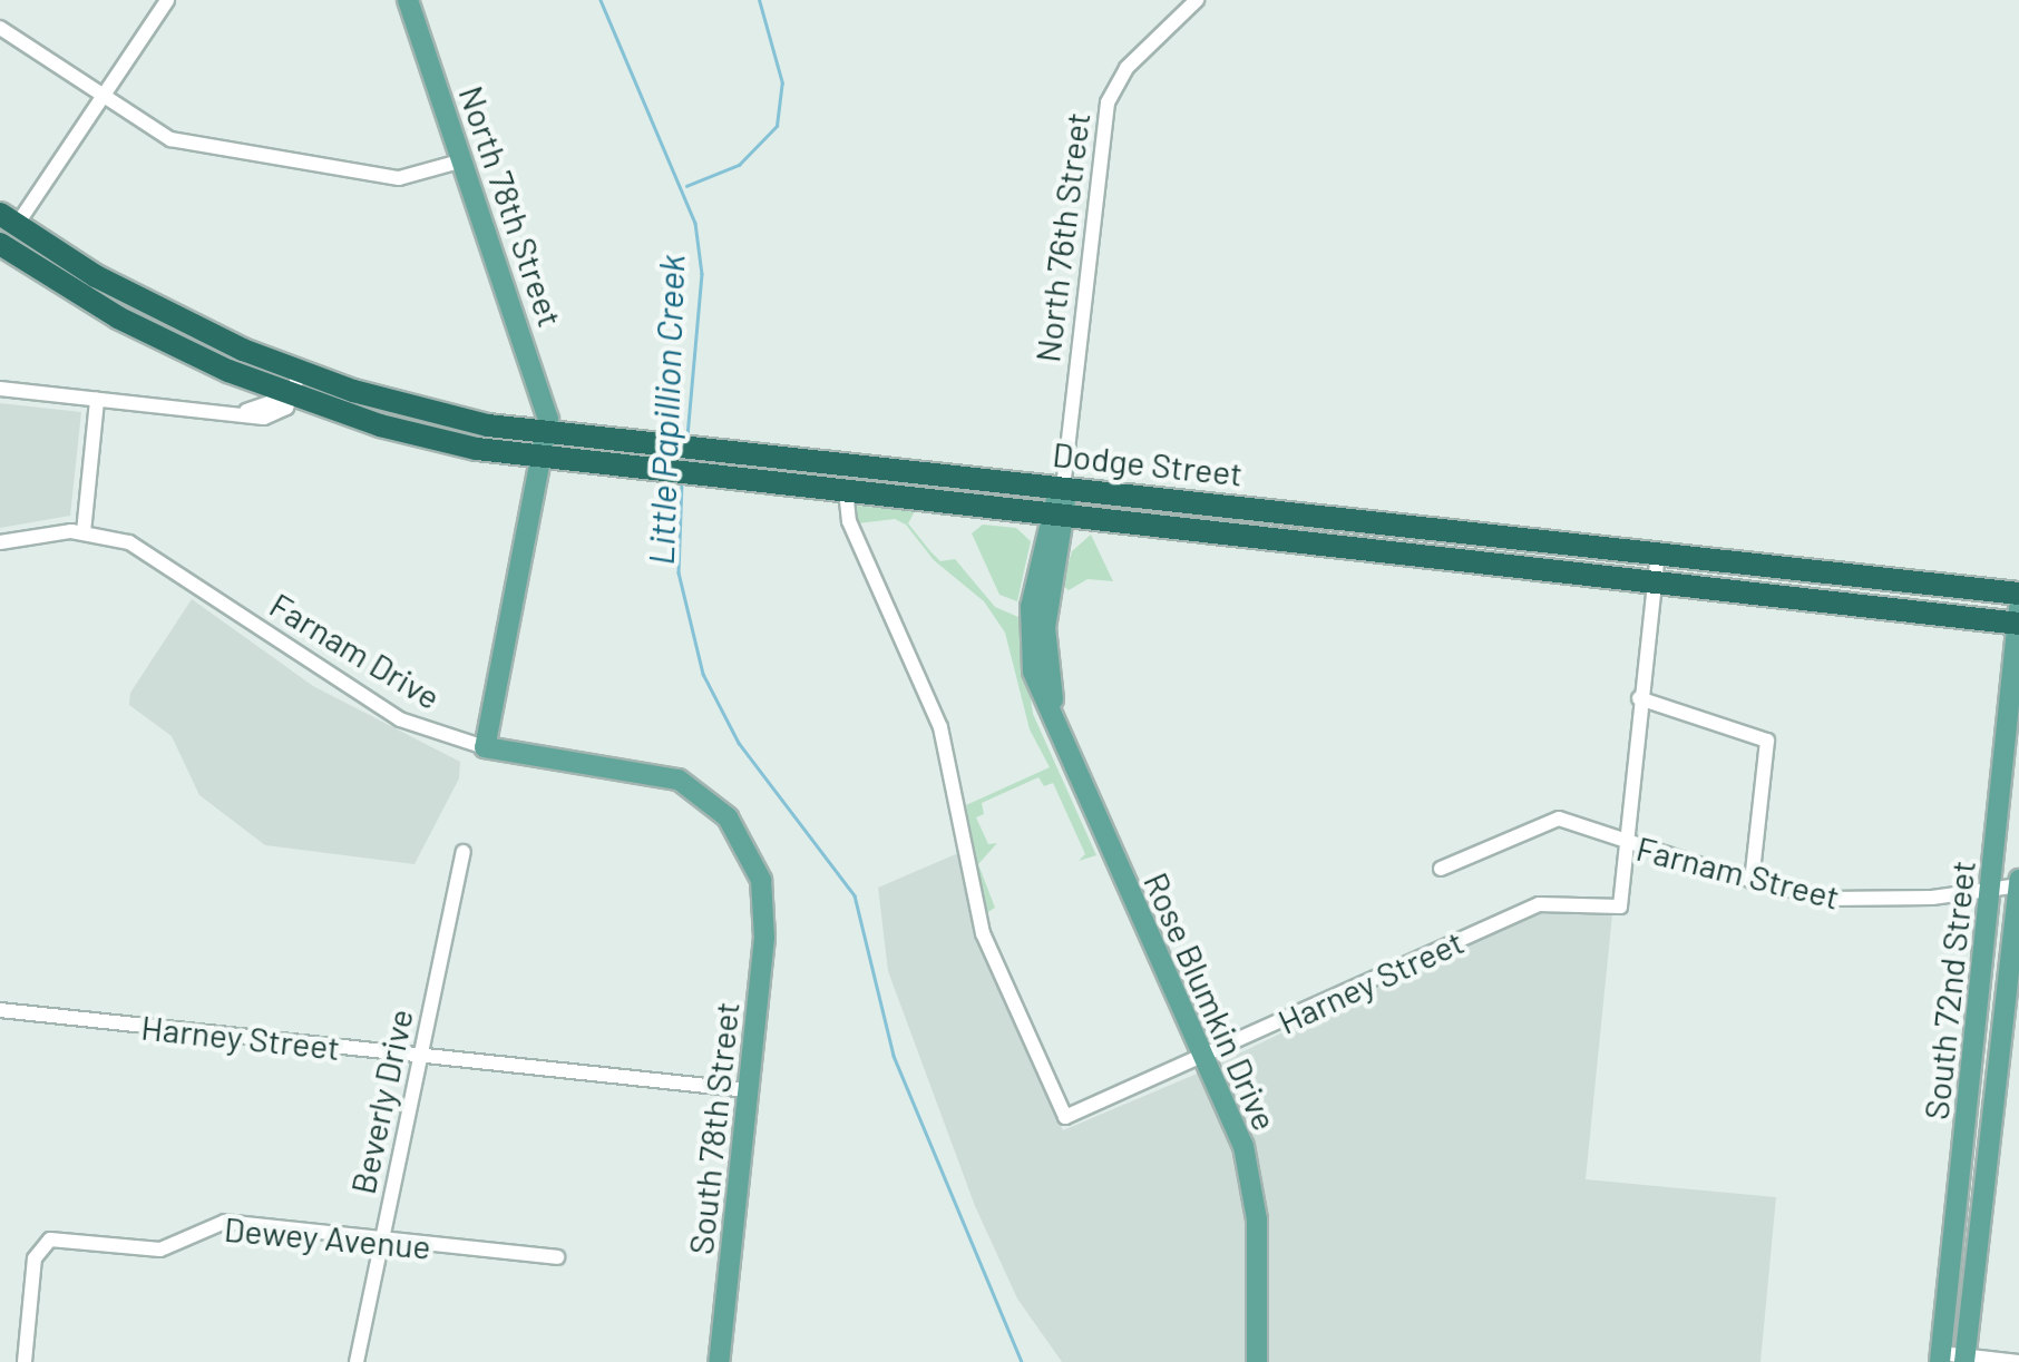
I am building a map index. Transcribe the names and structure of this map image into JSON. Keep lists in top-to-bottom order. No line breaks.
{"streets":{"highway":["Dodge Street"],"main road":["North 78th Street","North 76th Street","Farnam Drive","South 72nd Street","Rose Blumkin Drive","South 78th Street"],"street":["Farnam Street","Harney Street","Beverly Drive","Dewey Avenue"]},"crossings":[["North 78th Street","Dodge Street"],["North 76th Street","Dodge Street"],["North 76th Street","Rose Blumkin Drive"],["Dodge Street","Harney Street"],["Dodge Street","South 72nd Street"],["Dodge Street","Rose Blumkin Drive"],["Farnam Drive","South 78th Street"],["Farnam Street","Harney Street"],["Farnam Street","South 72nd Street"],["Harney Street","Rose Blumkin Drive"],["Harney Street","Beverly Drive"],["Harney Street","South 78th Street"],["Beverly Drive","Dewey Avenue"]],"water":["Little Papillion Creek"]}
